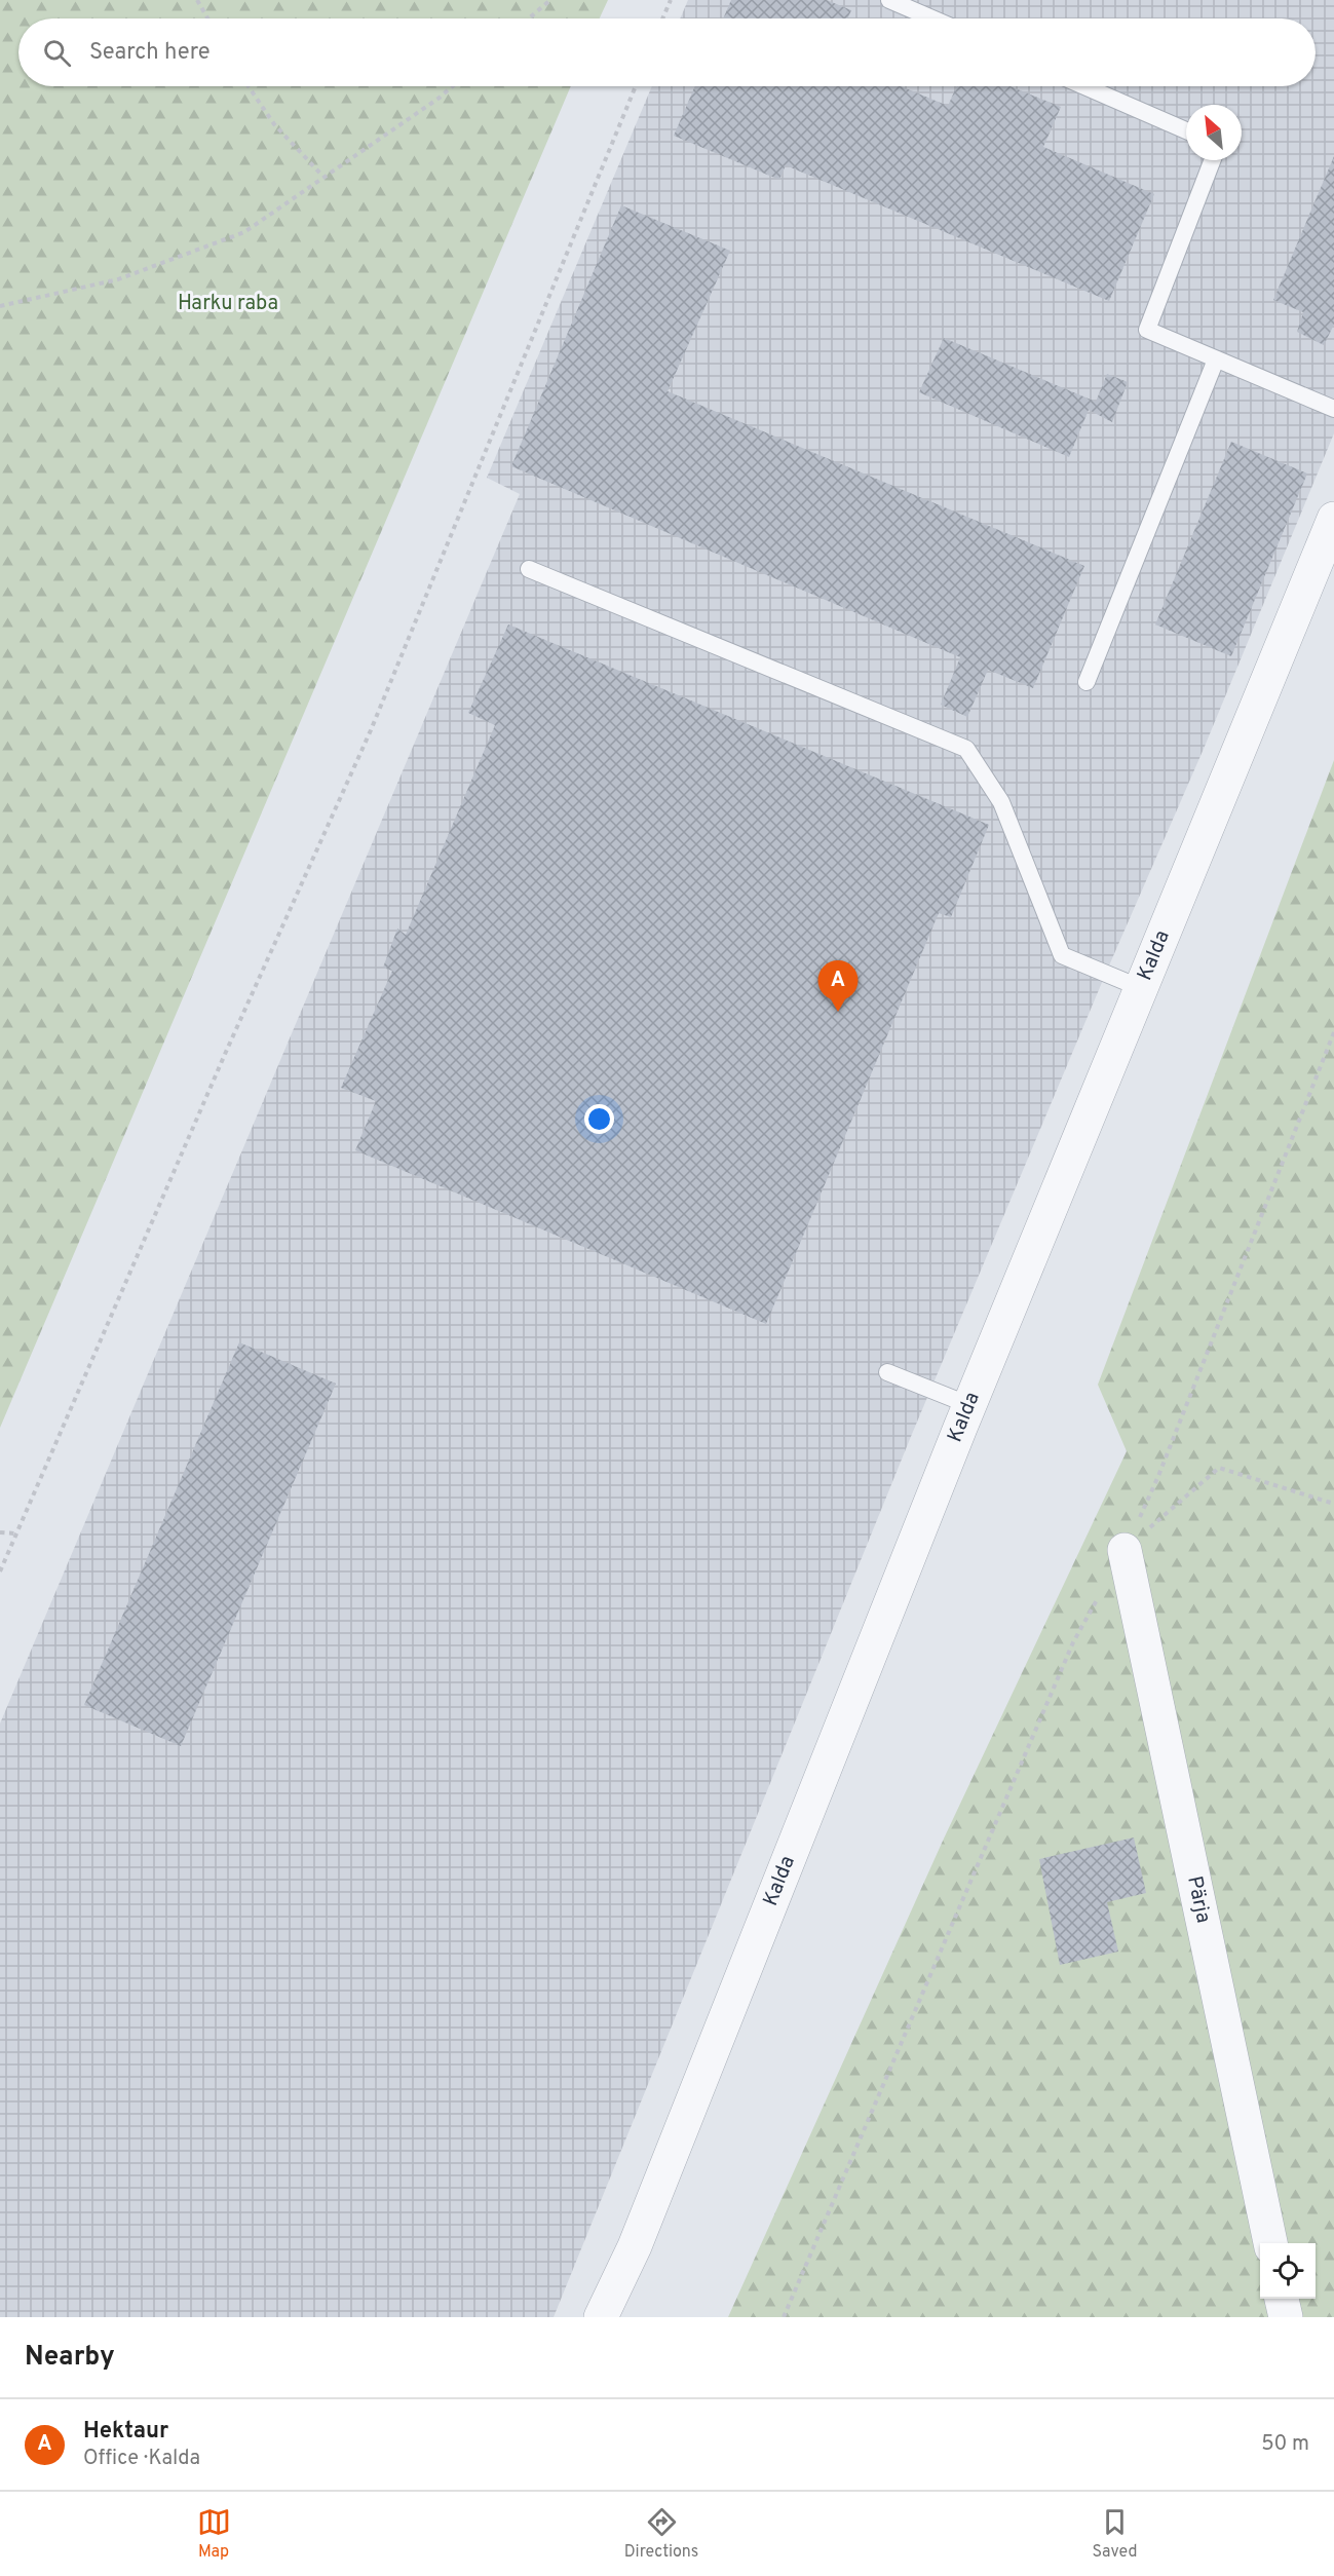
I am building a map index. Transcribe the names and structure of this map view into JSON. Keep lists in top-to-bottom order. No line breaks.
{"streets":{"street":["Kalda","Pärja"]},"parks":["Harku raba"],"north":"top left","page":{"search":"Search here","pins":"A","heading":"Nearby","list":[{"mark":"A","name":"Hektaur","note":"Office · Kalda","value":"50 m"}],"nav":["Map","Directions","Saved"]}}
